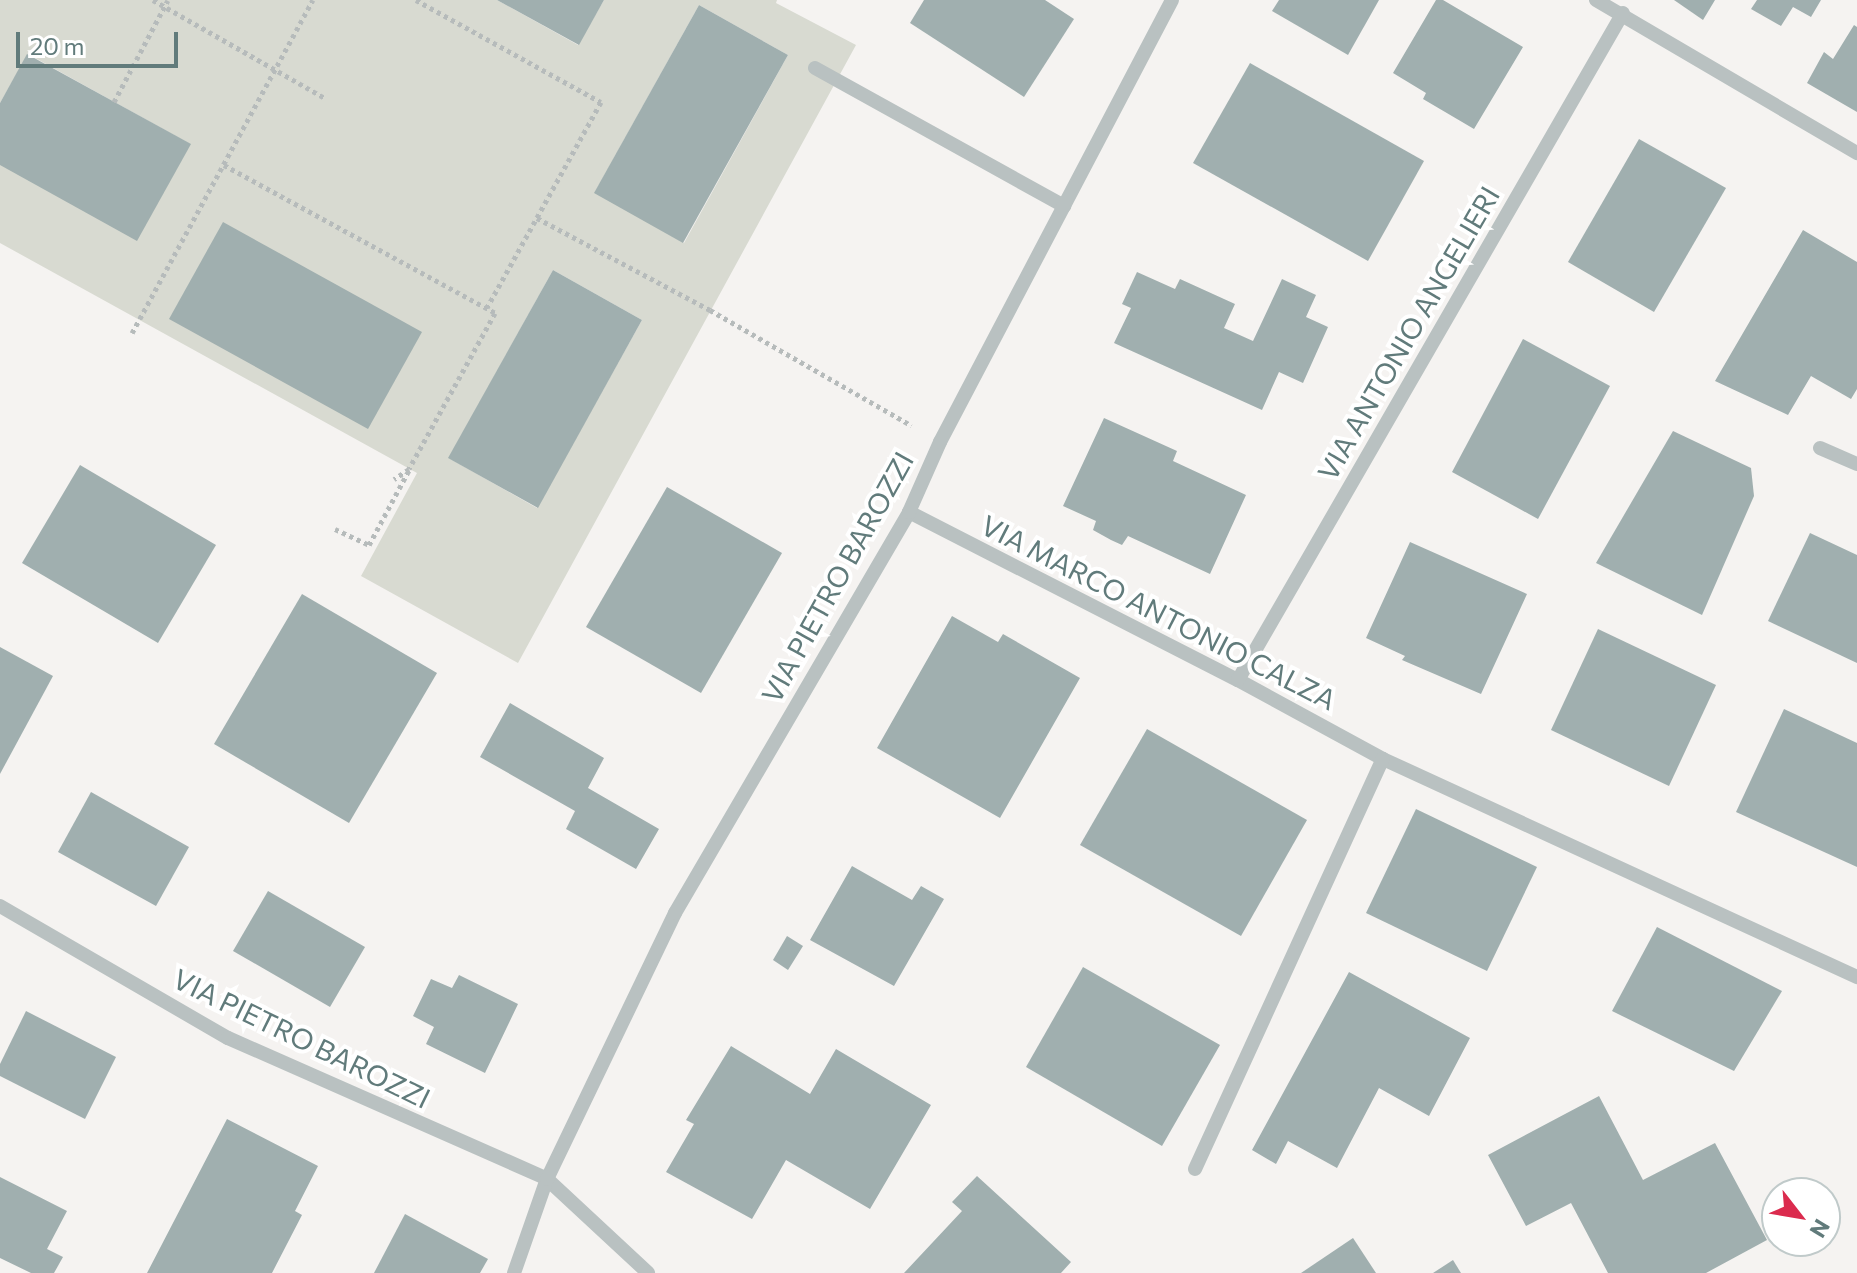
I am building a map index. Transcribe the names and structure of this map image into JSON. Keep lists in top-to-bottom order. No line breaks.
{"streets":{"street":["VIA ANTONIO ANGELIERI","VIA PIETRO BAROZZI","VIA MARCO ANTONIO CALZA"]},"crossings":[["VIA ANTONIO ANGELIERI","VIA MARCO ANTONIO CALZA"],["VIA PIETRO BAROZZI","VIA MARCO ANTONIO CALZA"]],"scale_bar":"20 m","north":"bottom right"}
